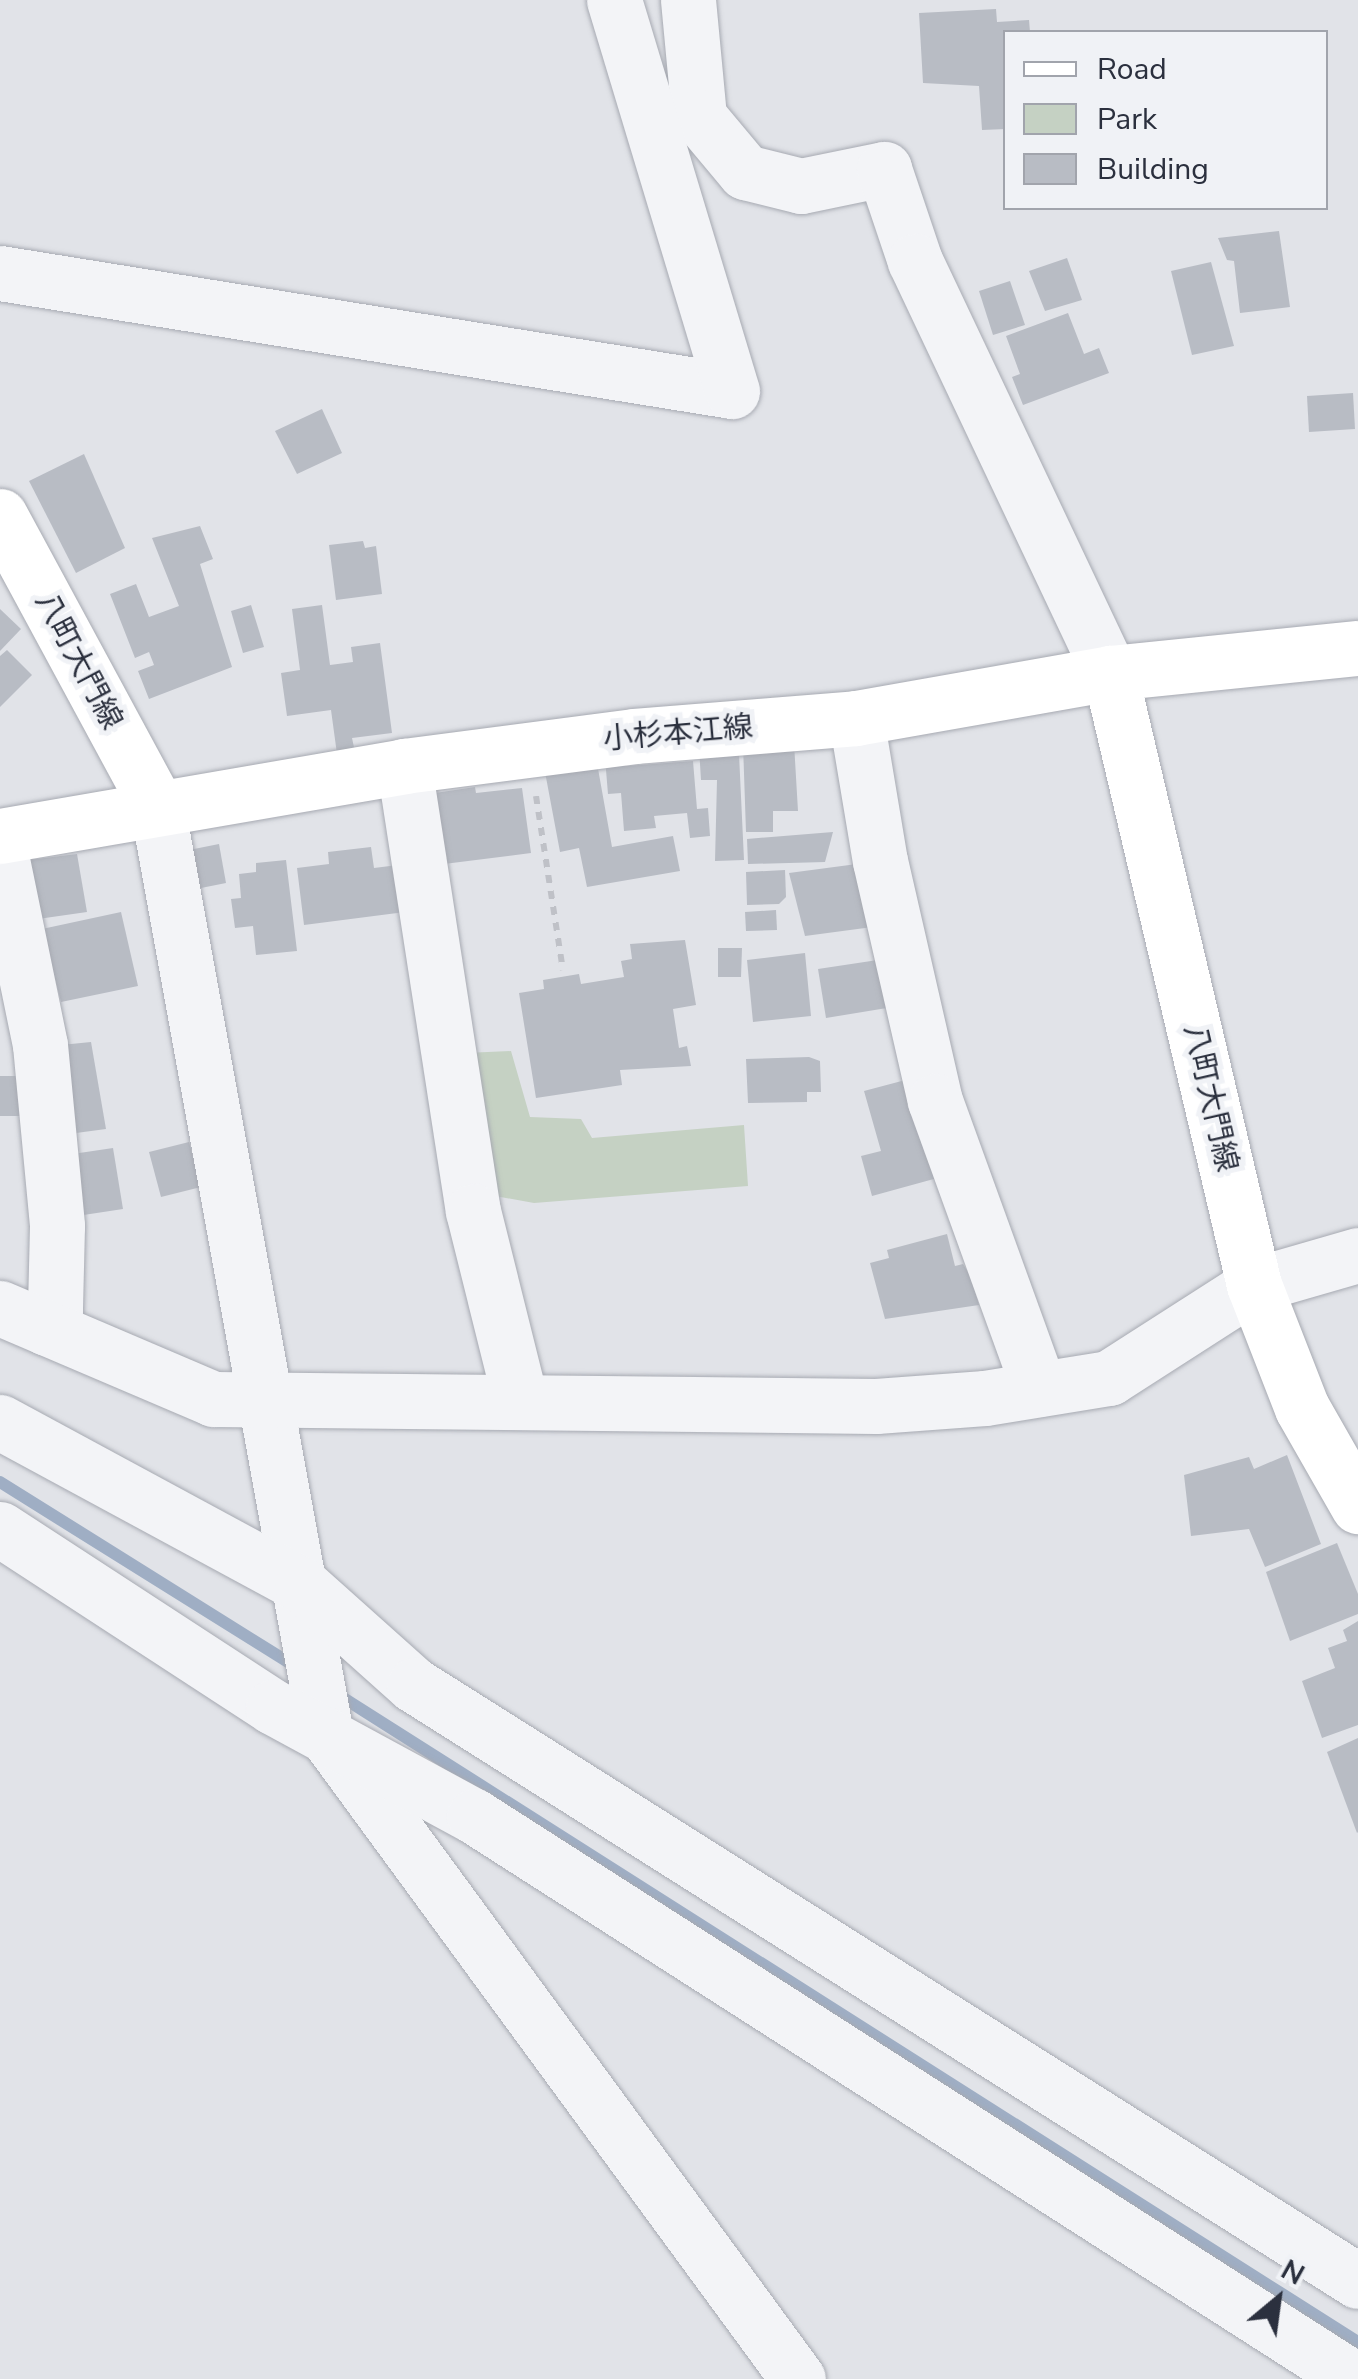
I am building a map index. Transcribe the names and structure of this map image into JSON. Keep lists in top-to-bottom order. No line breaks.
{"streets":{"main road":["八町大門線","小杉本江線"]},"crossings":[["八町大門線","小杉本江線"]],"legend":["Road","Park","Building"],"north":"top right"}
